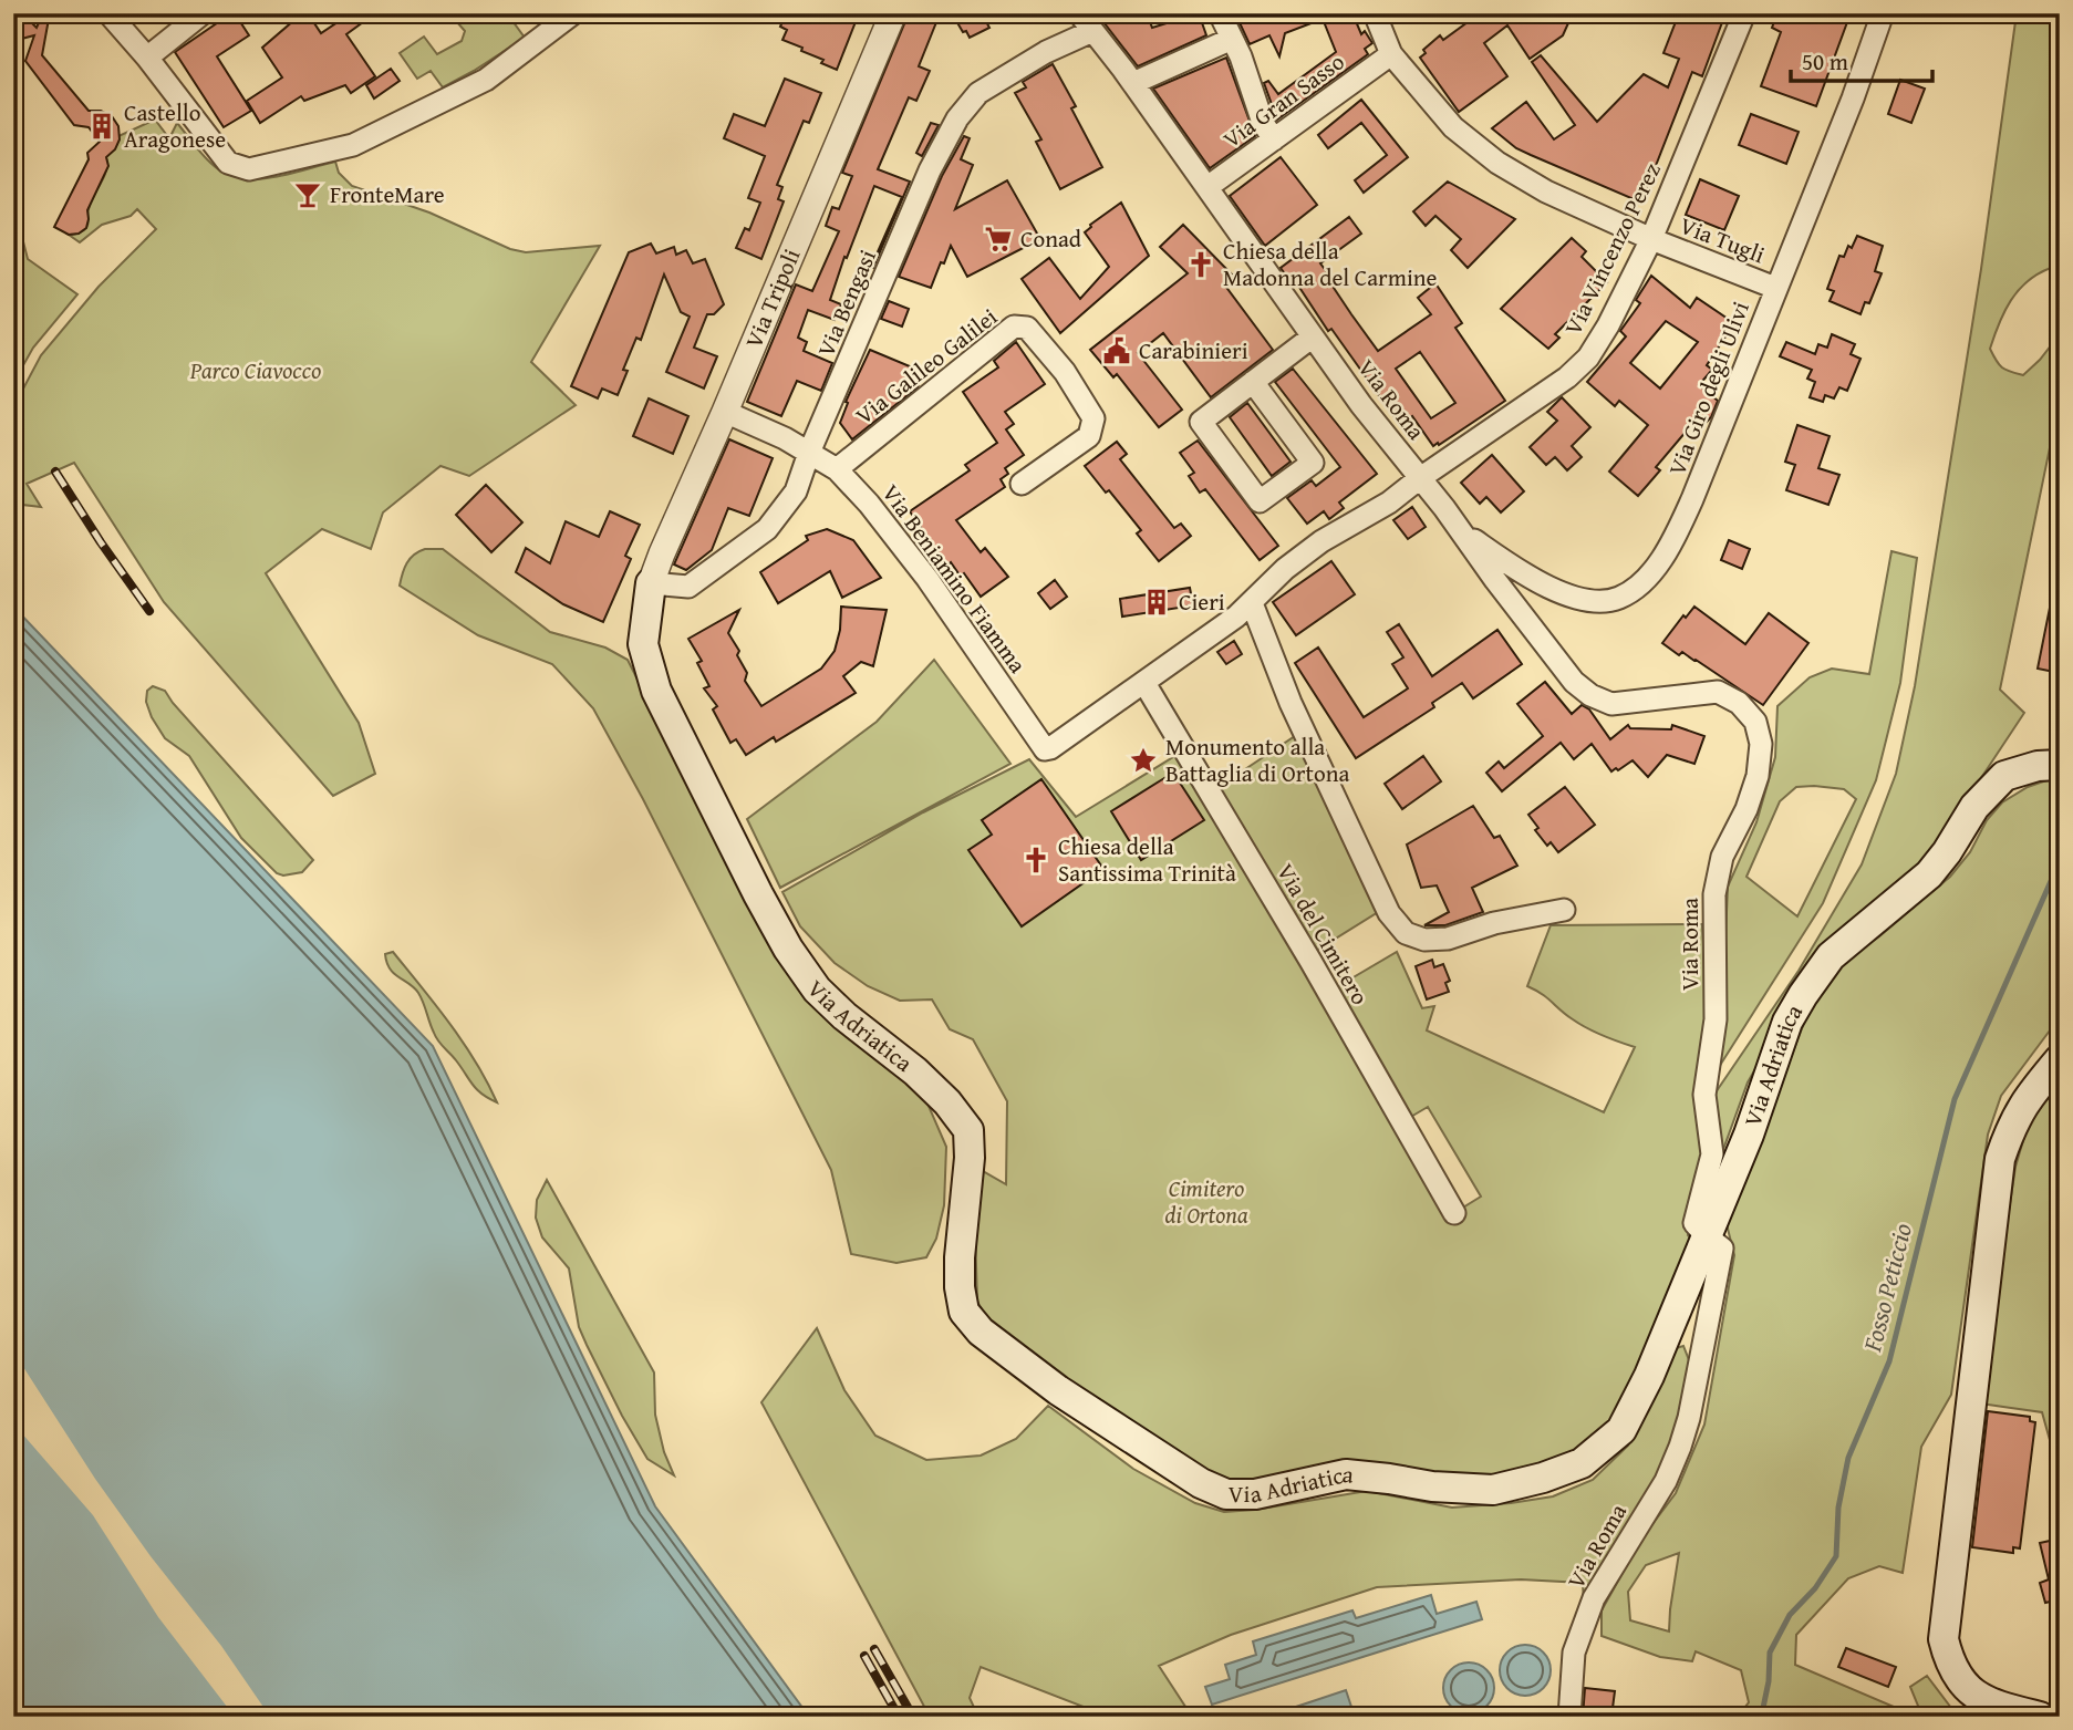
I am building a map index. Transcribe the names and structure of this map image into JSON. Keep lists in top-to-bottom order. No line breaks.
{"streets":{"main road":["Via Adriatica"],"street":["Via Gran Sasso","Via Tugli","Via Vincenzo Perez","Via Tripoli","Via Bengasi","Via Galileo Galilei","Via Giro degli Ulivi","Via Roma","Via Beniamino Fiamma","Via del Cimitero"]},"crossings":[["Via Gran Sasso","Via Tugli"],["Via Gran Sasso","Via Roma"],["Via Tugli","Via Vincenzo Perez"],["Via Tugli","Via Giro degli Ulivi"],["Via Vincenzo Perez","Via Roma"],["Via Vincenzo Perez","Via Beniamino Fiamma"],["Via Vincenzo Perez","Via del Cimitero"],["Via Tripoli","Via Bengasi"],["Via Tripoli","Via Beniamino Fiamma"],["Via Tripoli","Via Adriatica"],["Via Bengasi","Via Roma"],["Via Bengasi","Via Beniamino Fiamma"],["Via Bengasi","Via Adriatica"],["Via Galileo Galilei","Via Beniamino Fiamma"],["Via Giro degli Ulivi","Via Roma"],["Via Roma","Via Adriatica"]],"water":["Fosso Peticcio"],"parks":["Parco Ciavocco","Cimitero di Ortona"],"places":{"building":["Castello Aragonese","Cieri"],"bar":["FronteMare"],"supermarket":["Conad"],"church":["Chiesa della Madonna del Carmine","Chiesa della Santissima Trinità"],"public building":["Carabinieri"],"place":["Monumento alla Battaglia di Ortona"]},"scale_bar":"50 m"}
